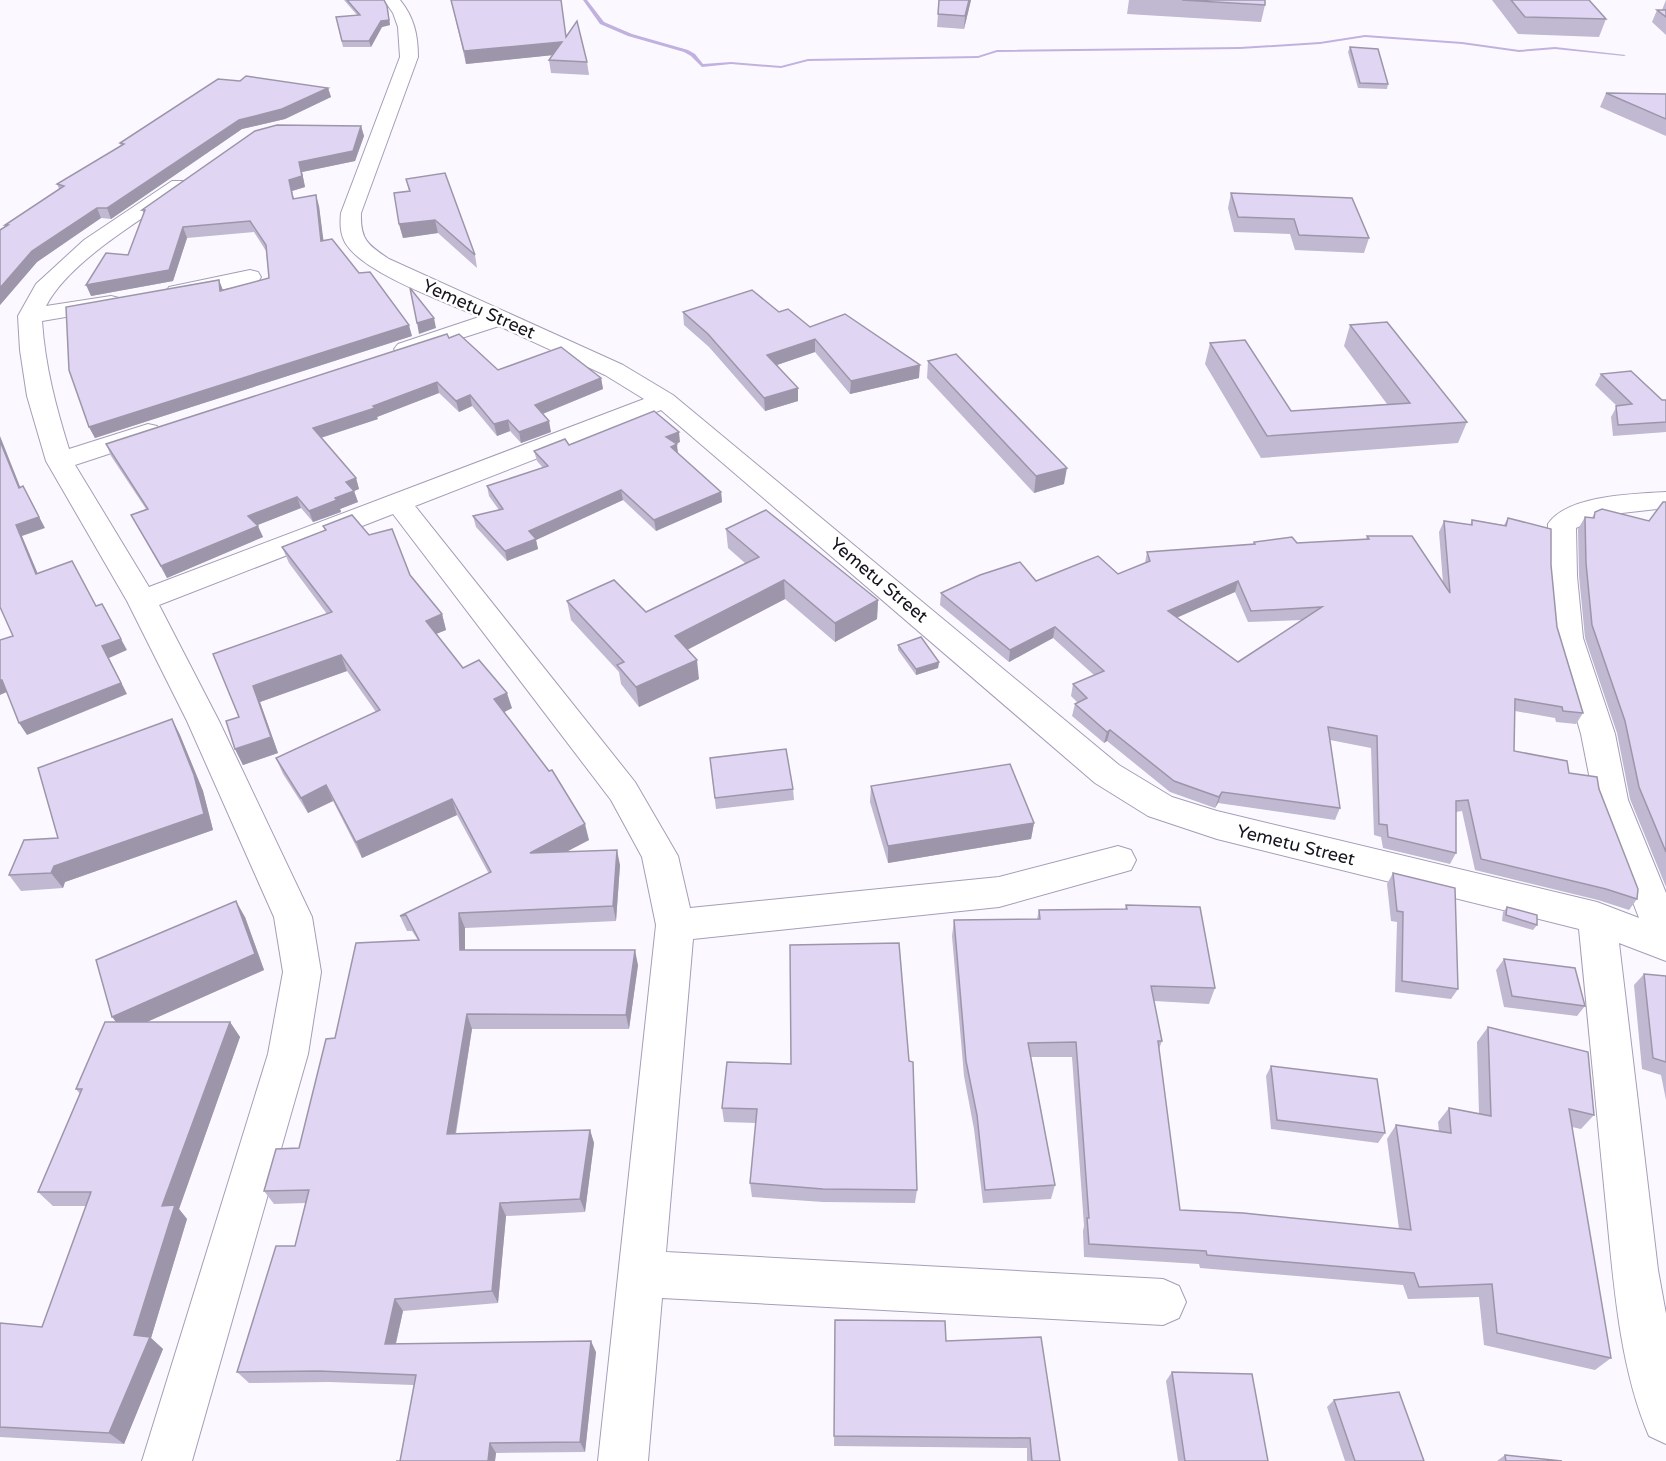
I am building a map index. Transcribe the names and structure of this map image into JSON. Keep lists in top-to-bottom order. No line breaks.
{"streets":{"street":["Yemetu Street"]}}
